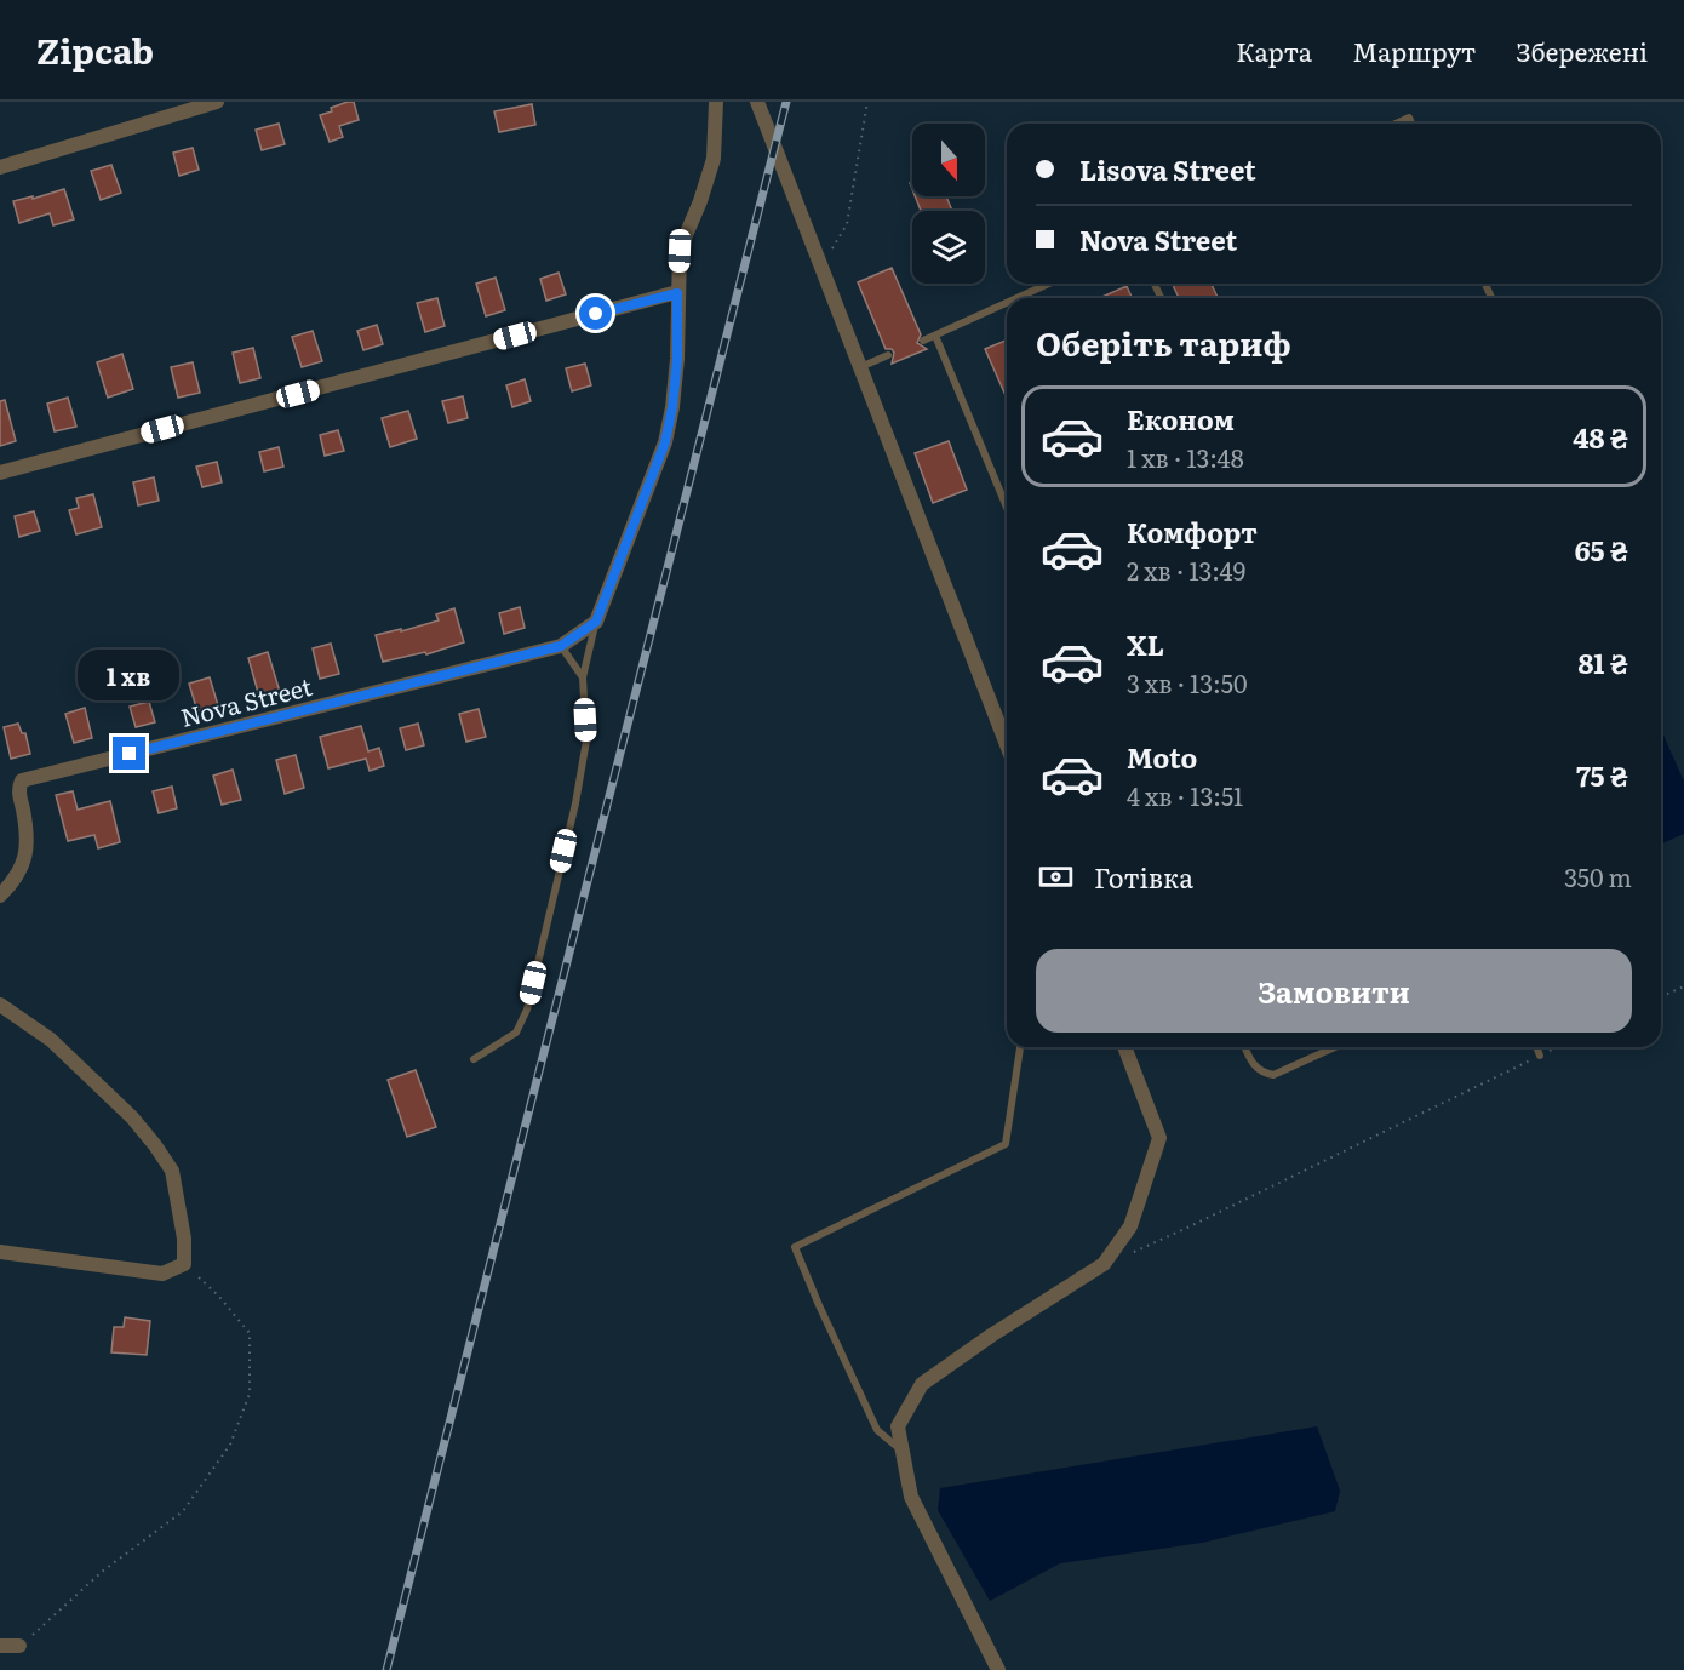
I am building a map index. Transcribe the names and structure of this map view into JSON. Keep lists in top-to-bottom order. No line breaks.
{"streets":{"street":["Nova Street"]},"north":"bottom","page":{"header":"Zipcab","nav":["Карта","Маршрут","Збережені"],"banner":["Lisova Street","Nova Street"],"heading":"Оберіть тариф","list":[{"name":"Економ","note":"1 хв · 13:48","value":"48 ₴"},{"name":"Комфорт","note":"2 хв · 13:49","value":"65 ₴"},{"name":"XL","note":"3 хв · 13:50","value":"81 ₴"},{"name":"Moto","note":"4 хв · 13:51","value":"75 ₴"}],"bubble":"1 хв","pay":["Готівка","350 m"],"buttons":"Замовити"}}
